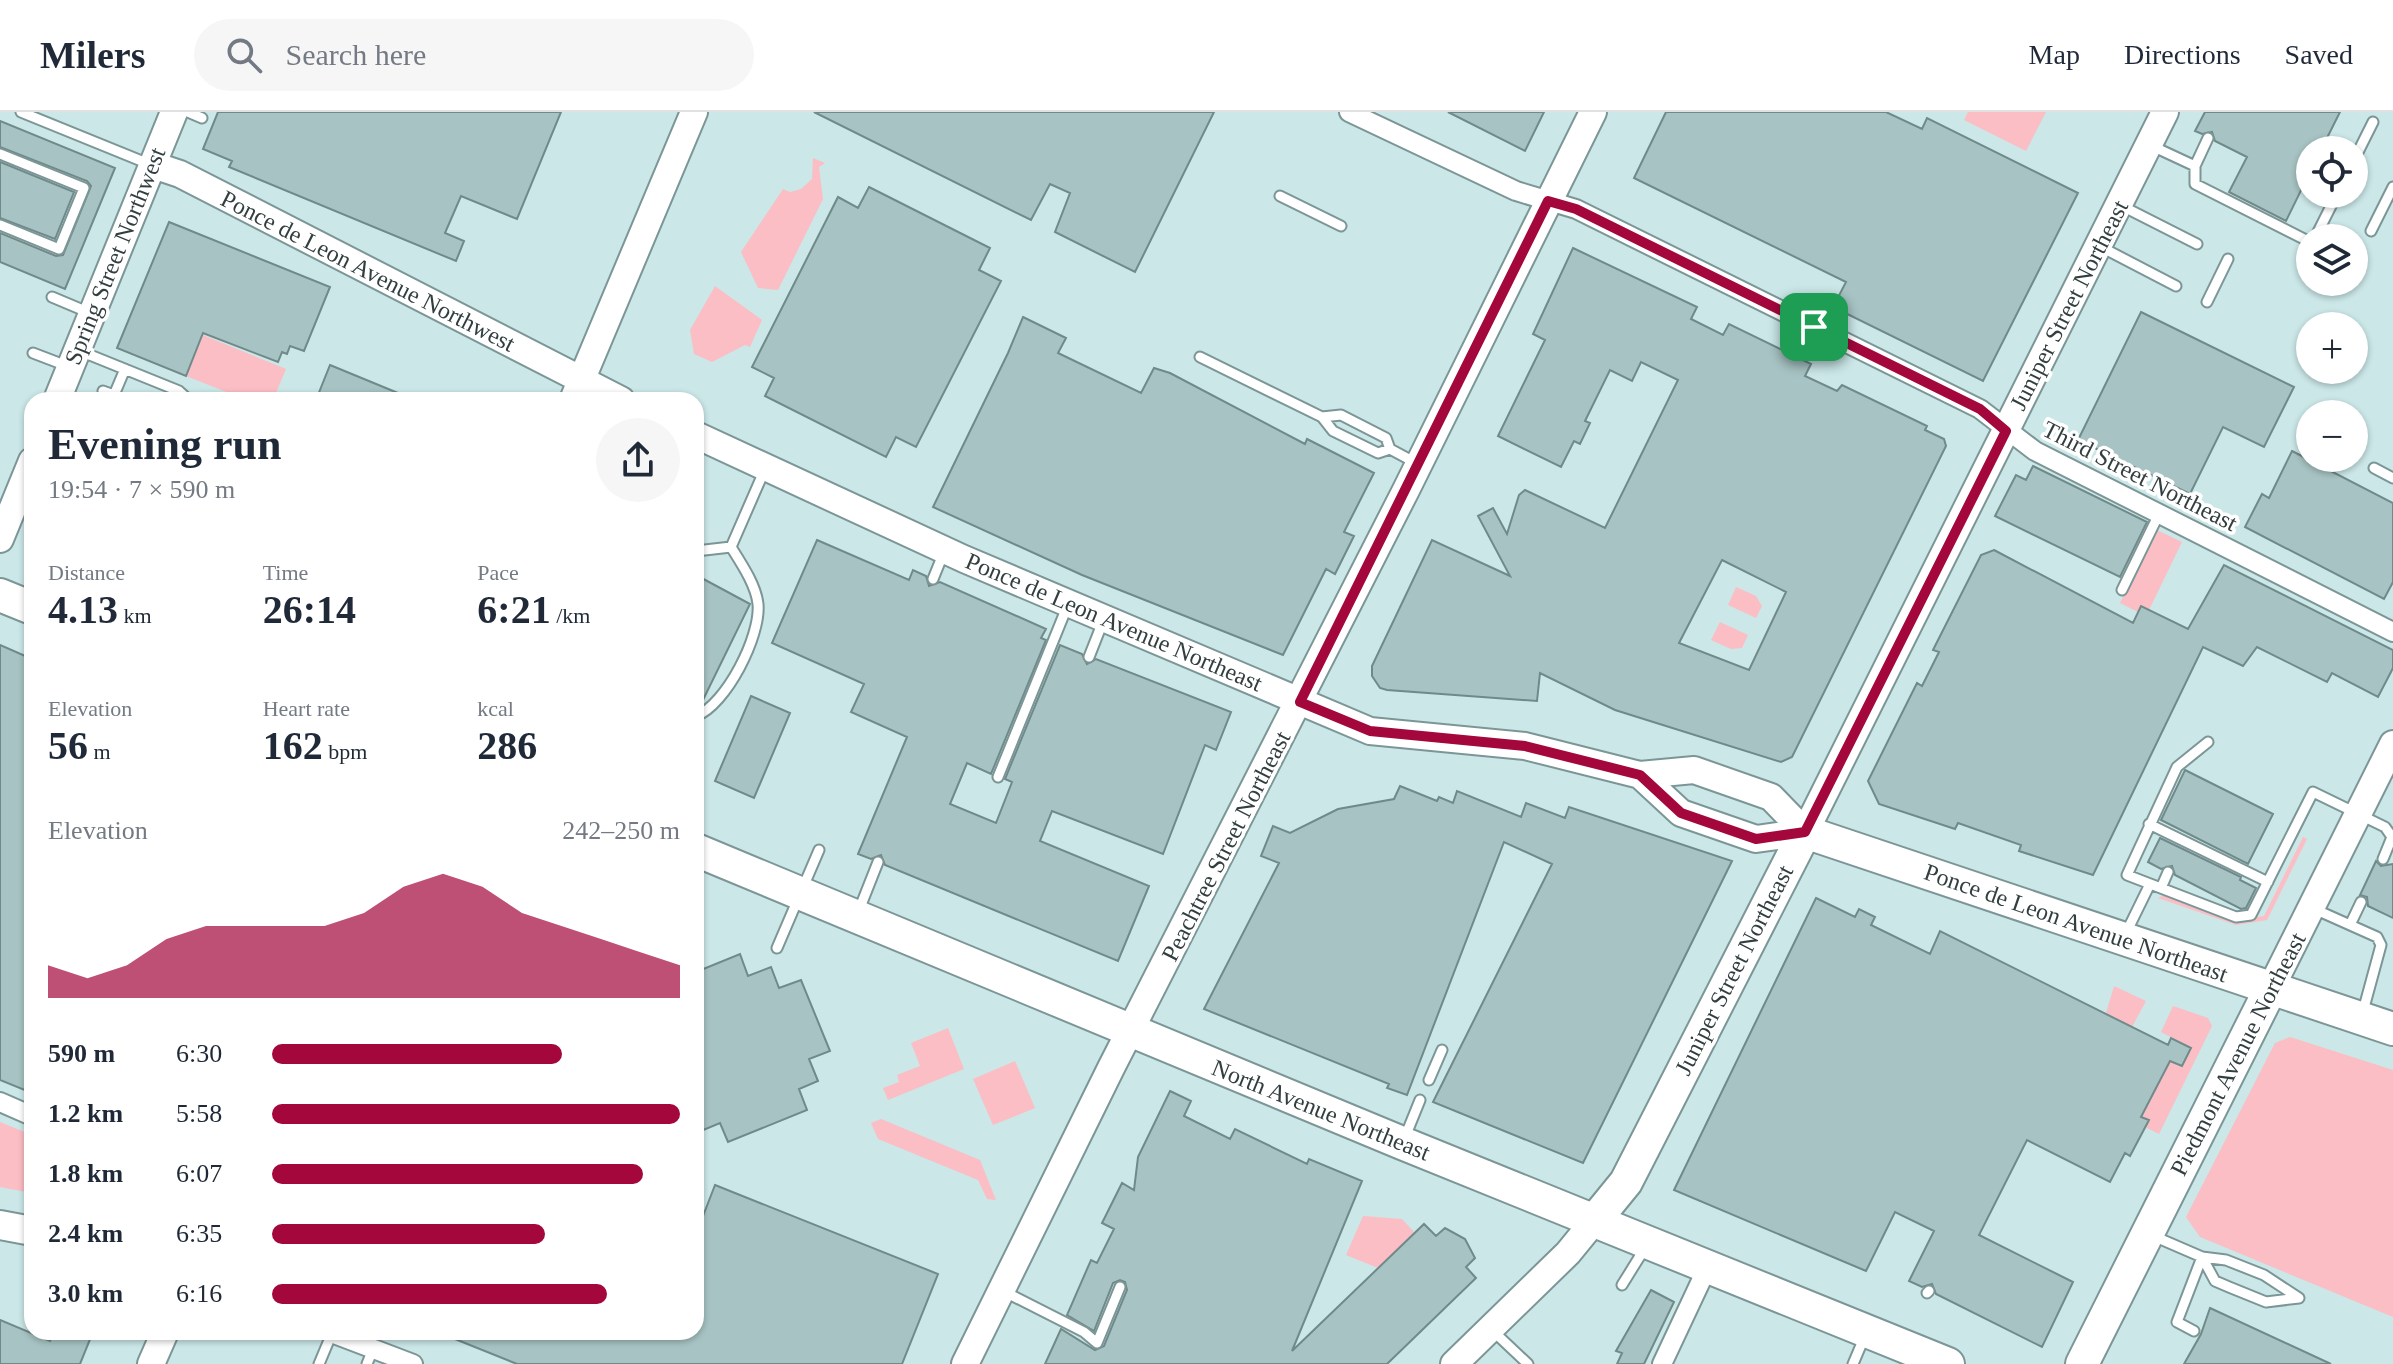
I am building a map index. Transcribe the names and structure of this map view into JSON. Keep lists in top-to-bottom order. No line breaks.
{"streets":{"highway":["Juniper Street Northeast","Ponce de Leon Avenue Northeast","Piedmont Avenue Northeast","North Avenue Northeast"],"main road":["Spring Street Northwest","Ponce de Leon Avenue Northwest","Peachtree Street Northeast"],"street":["Third Street Northeast"]},"crossings":[["Spring Street Northwest","Ponce de Leon Avenue Northwest"],["Juniper Street Northeast","Third Street Northeast"],["Juniper Street Northeast","Ponce de Leon Avenue Northeast"],["Juniper Street Northeast","North Avenue Northeast"],["Third Street Northeast","Peachtree Street Northeast"],["Ponce de Leon Avenue Northeast","Peachtree Street Northeast"],["Ponce de Leon Avenue Northeast","Piedmont Avenue Northeast"],["Peachtree Street Northeast","North Avenue Northeast"]],"page":{"header":"Milers","search":"Search here","nav":["Map","Directions","Saved"],"map_buttons":["+","−"],"heading":["Evening run","19:54 · 7 × 590 m"],"stats":[["Distance","4.13 km"],["Time","26:14"],["Pace","6:21 /km"],["Elevation","56 m"],["Heart rate","162 bpm"],["kcal","286"]],"chart":["Elevation","242–250 m"],"list":[{"name":"590 m","note":"6:30"},{"name":"1.2 km","note":"5:58"},{"name":"1.8 km","note":"6:07"},{"name":"2.4 km","note":"6:35"},{"name":"3.0 km","note":"6:16"}]}}
